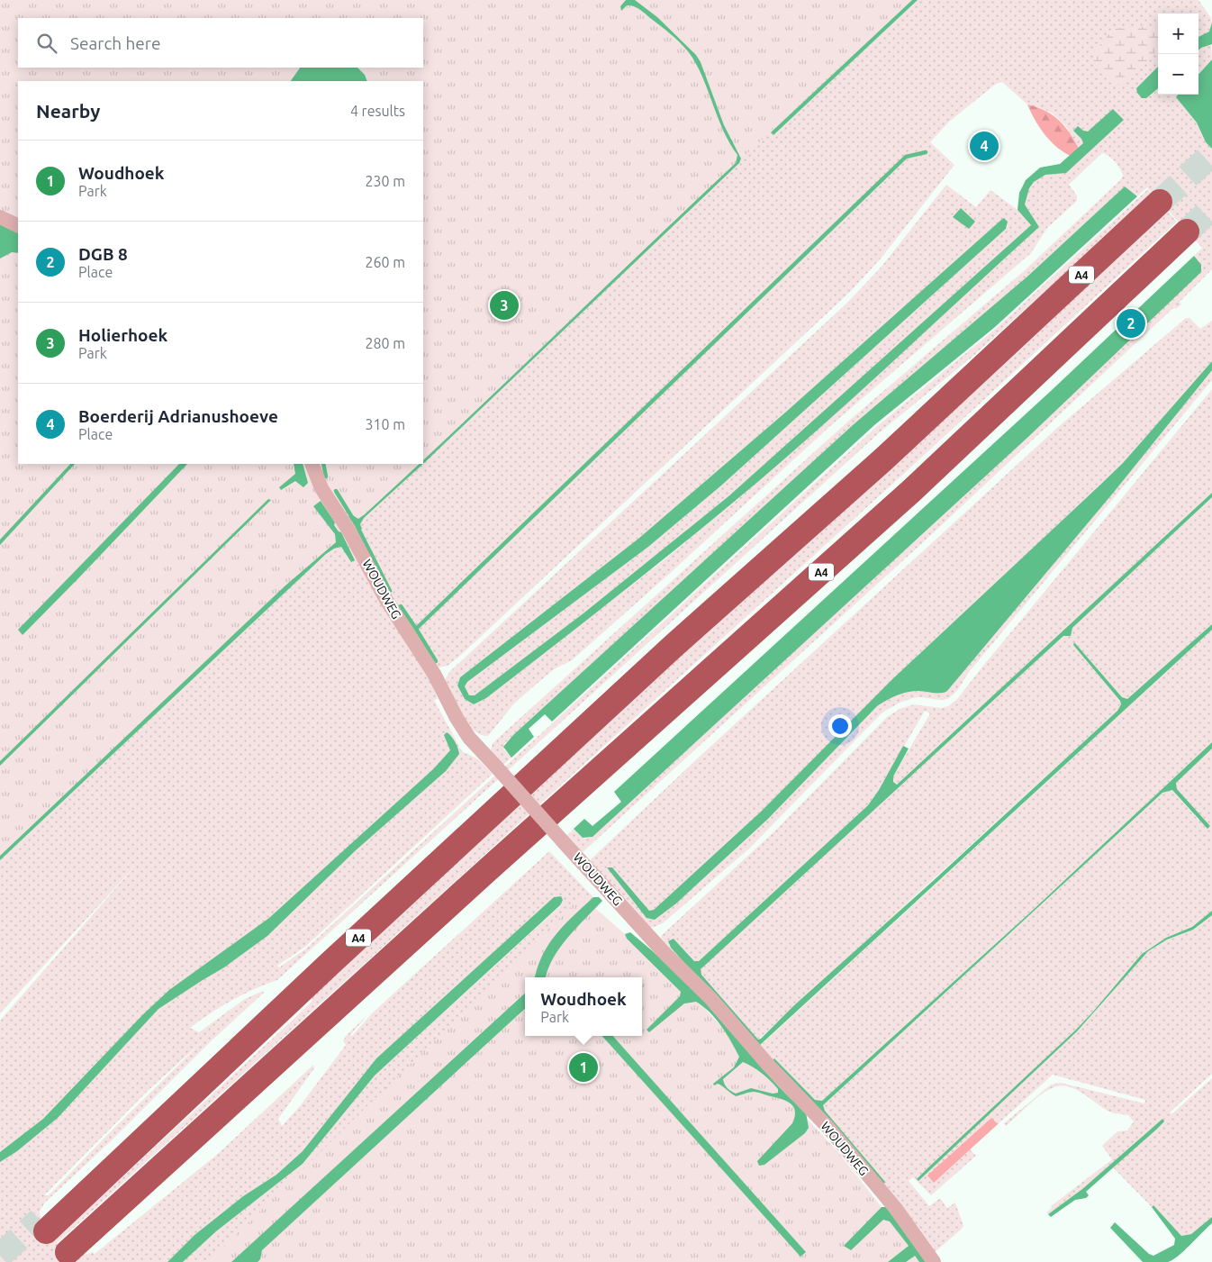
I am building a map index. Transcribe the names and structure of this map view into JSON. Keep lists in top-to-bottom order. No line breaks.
{"streets":{"highway":["A4"],"street":["WOUDWEG"]},"page":{"map_buttons":["+","−"],"search":"Search here","heading":["Nearby","4 results"],"pins":["4","3","2","1"],"list":[{"mark":"1","name":"Woudhoek","note":"Park","value":"230 m"},{"mark":"2","name":"DGB 8","note":"Place","value":"260 m"},{"mark":"3","name":"Holierhoek","note":"Park","value":"280 m"},{"mark":"4","name":"Boerderij Adrianushoeve","note":"Place","value":"310 m"}],"popup":["Woudhoek","Park"]}}
